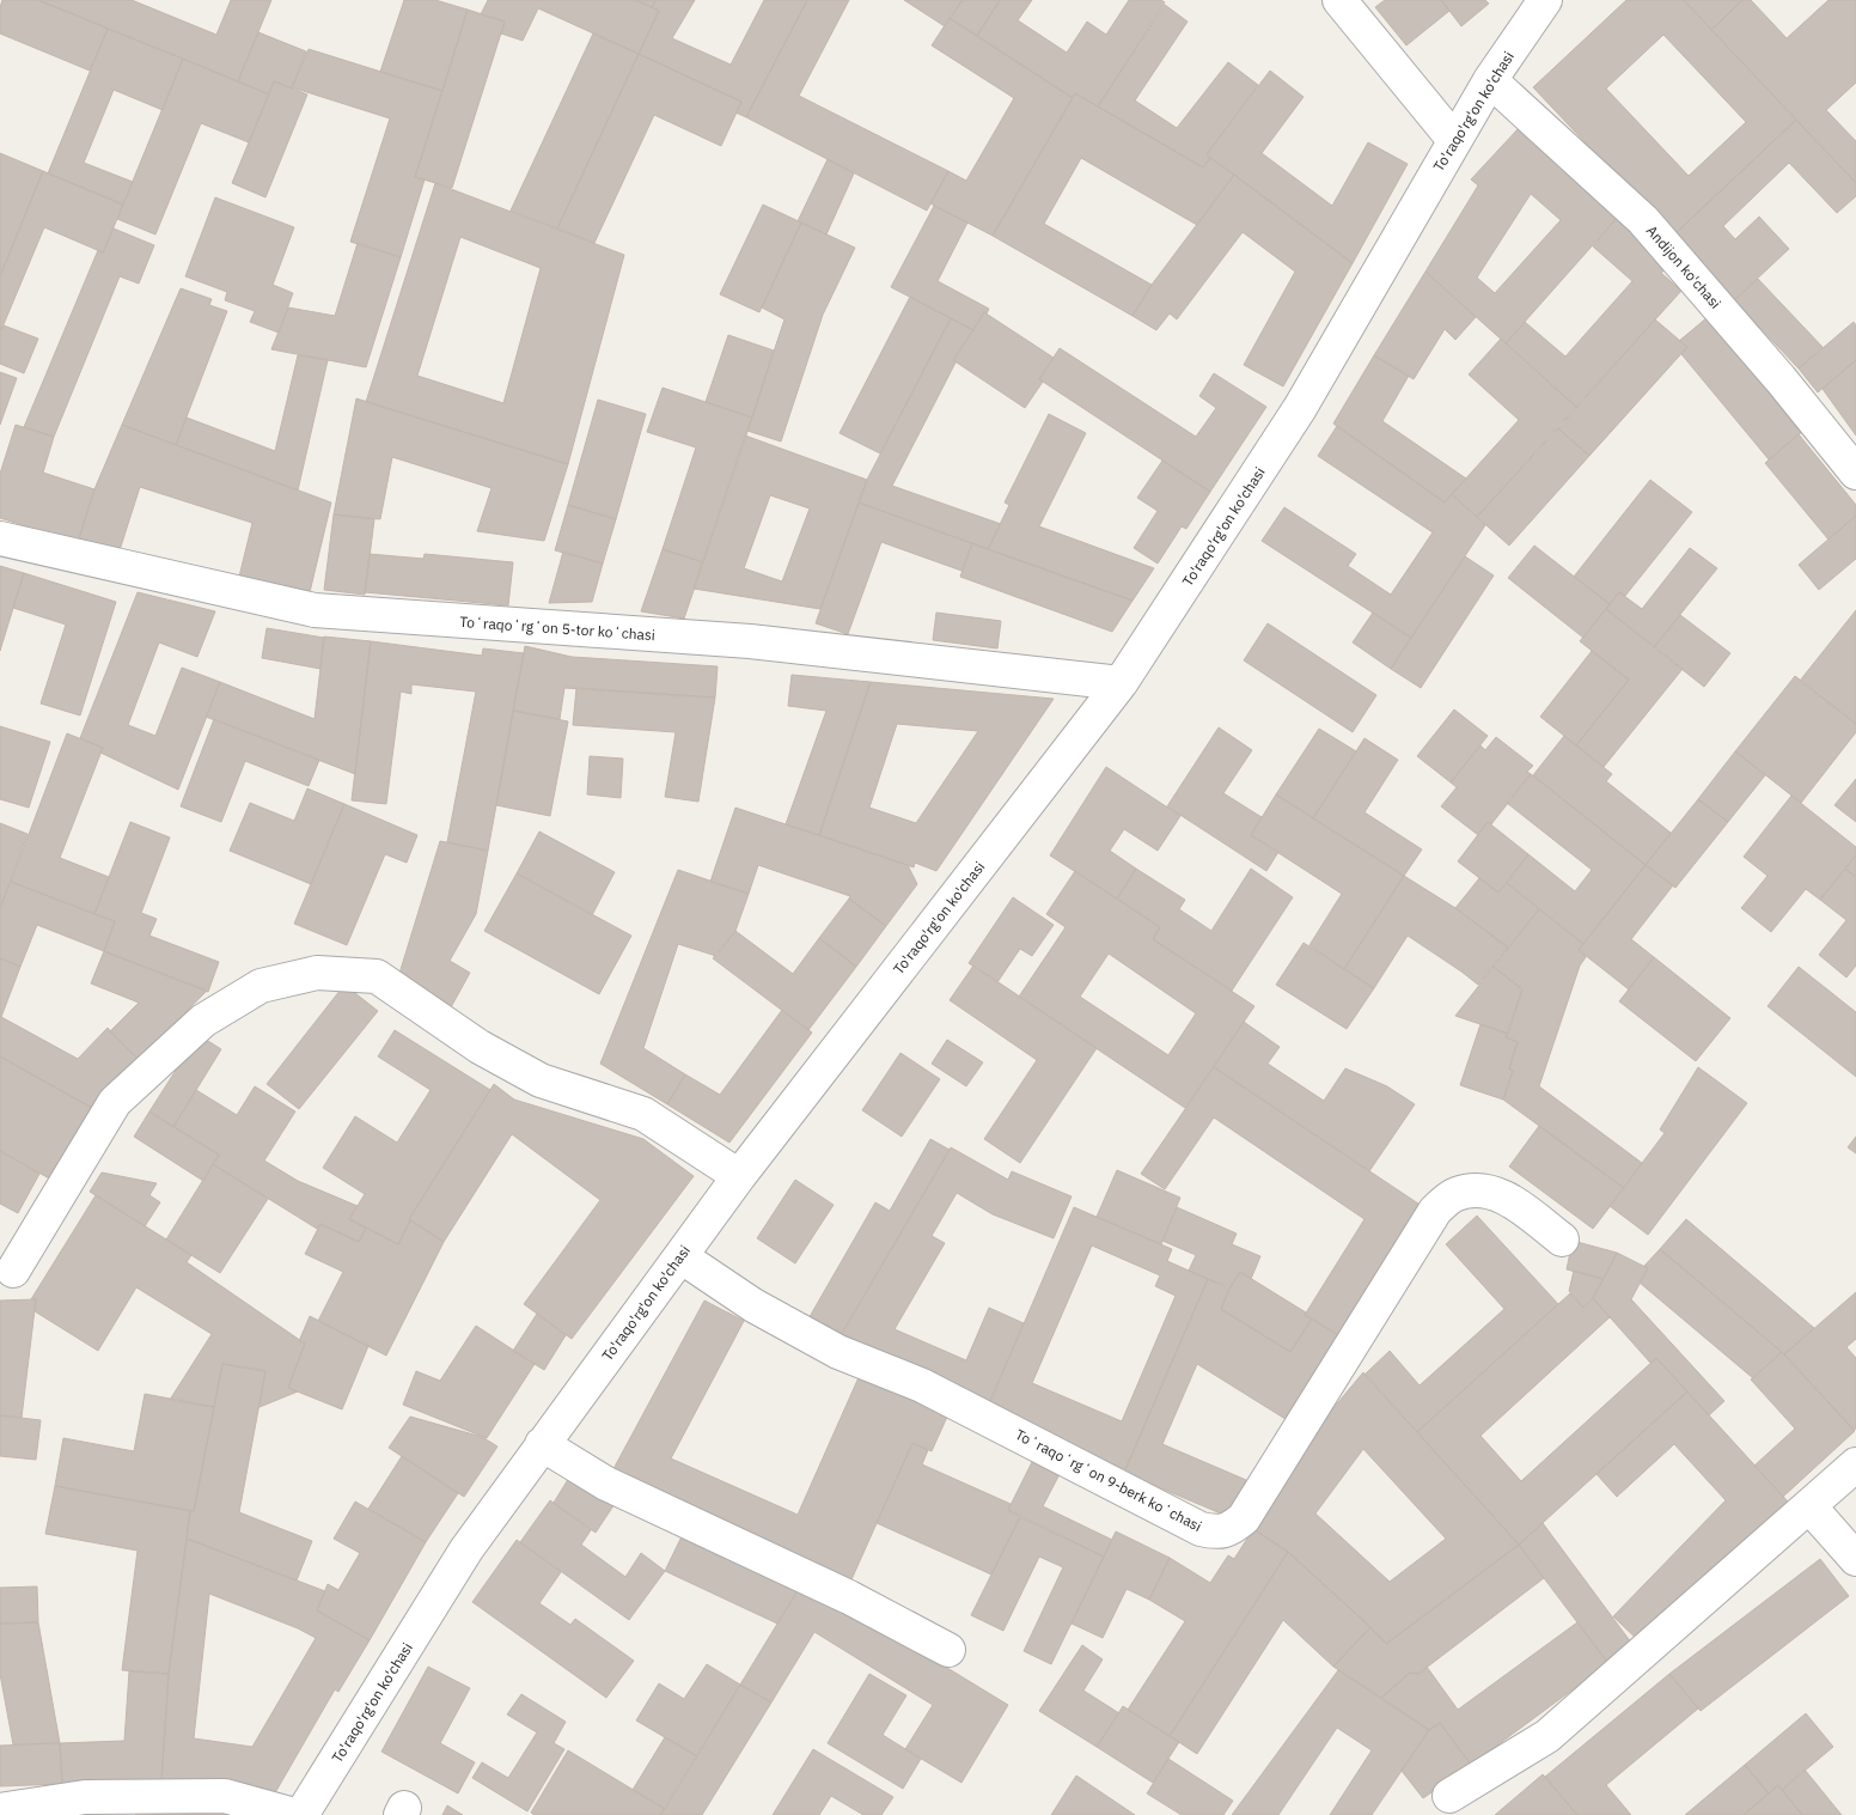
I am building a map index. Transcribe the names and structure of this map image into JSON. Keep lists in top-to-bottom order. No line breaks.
{"streets":{"street":["To'raqo'rg'on ko'chasi","Andijon ko'chasi","Toʻraqoʻrgʻon 5-tor koʻchasi","Toʻraqoʻrgʻon 9-berk koʻchasi"]},"crossings":[["To'raqo'rg'on ko'chasi","Andijon ko'chasi"],["To'raqo'rg'on ko'chasi","Toʻraqoʻrgʻon 5-tor koʻchasi"],["To'raqo'rg'on ko'chasi","Toʻraqoʻrgʻon 9-berk koʻchasi"]]}
